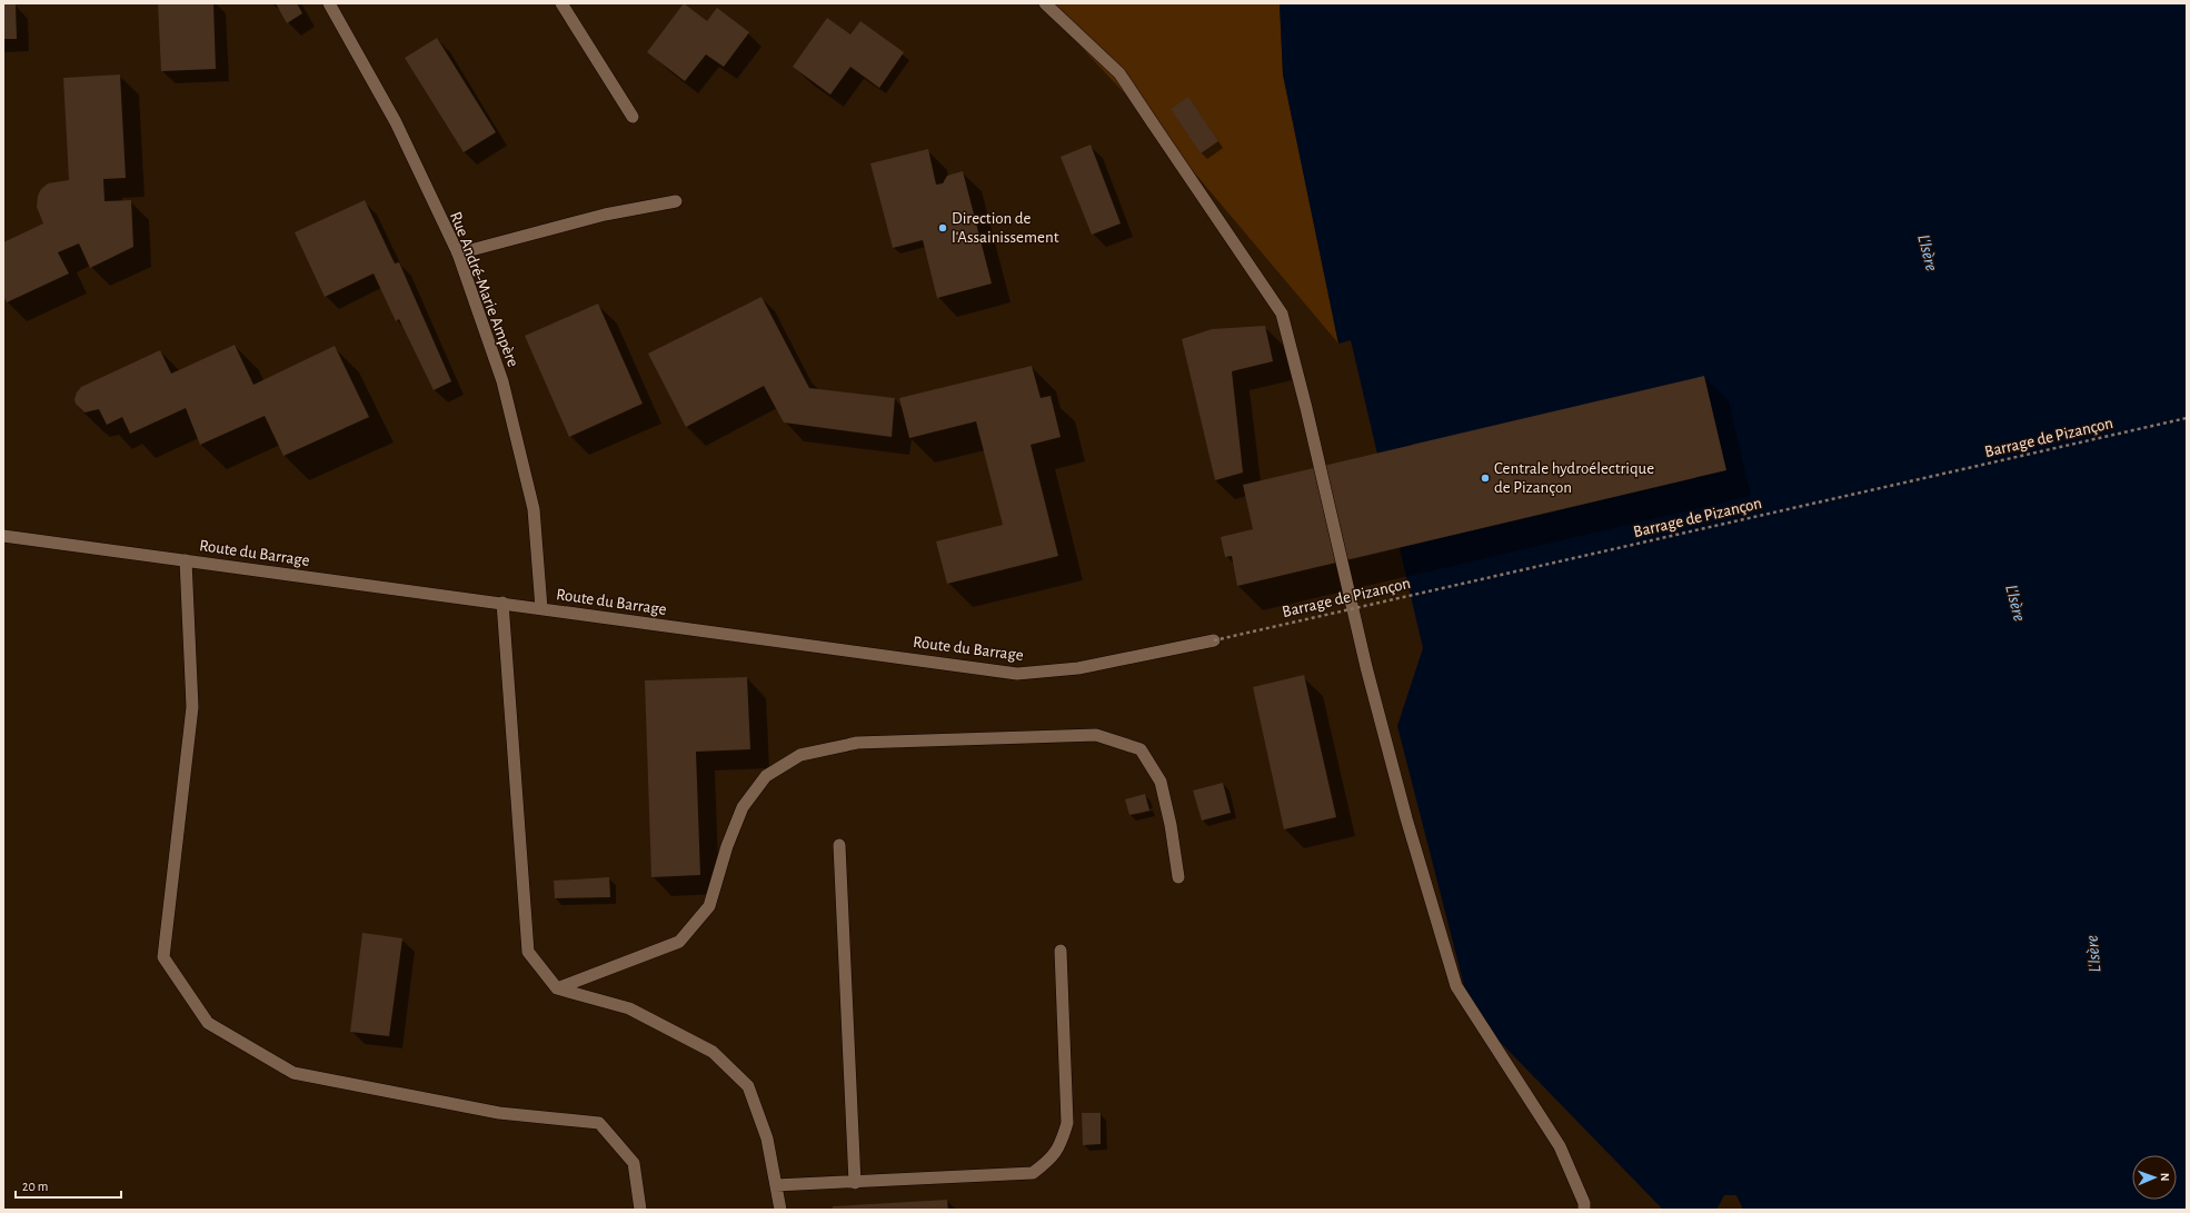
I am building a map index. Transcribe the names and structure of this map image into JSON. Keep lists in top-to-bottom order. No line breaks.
{"streets":{"street":["Rue André-Marie Ampère","Route du Barrage"],"path":["Barrage de Pizançon"]},"crossings":[["Rue André-Marie Ampère","Route du Barrage"],["Barrage de Pizançon","Route du Barrage"]],"water":["L'Isère"],"places":["Direction de l'Assainissement","Centrale hydroélectrique de Pizançon"],"scale_bar":"20 m","north":"right"}
